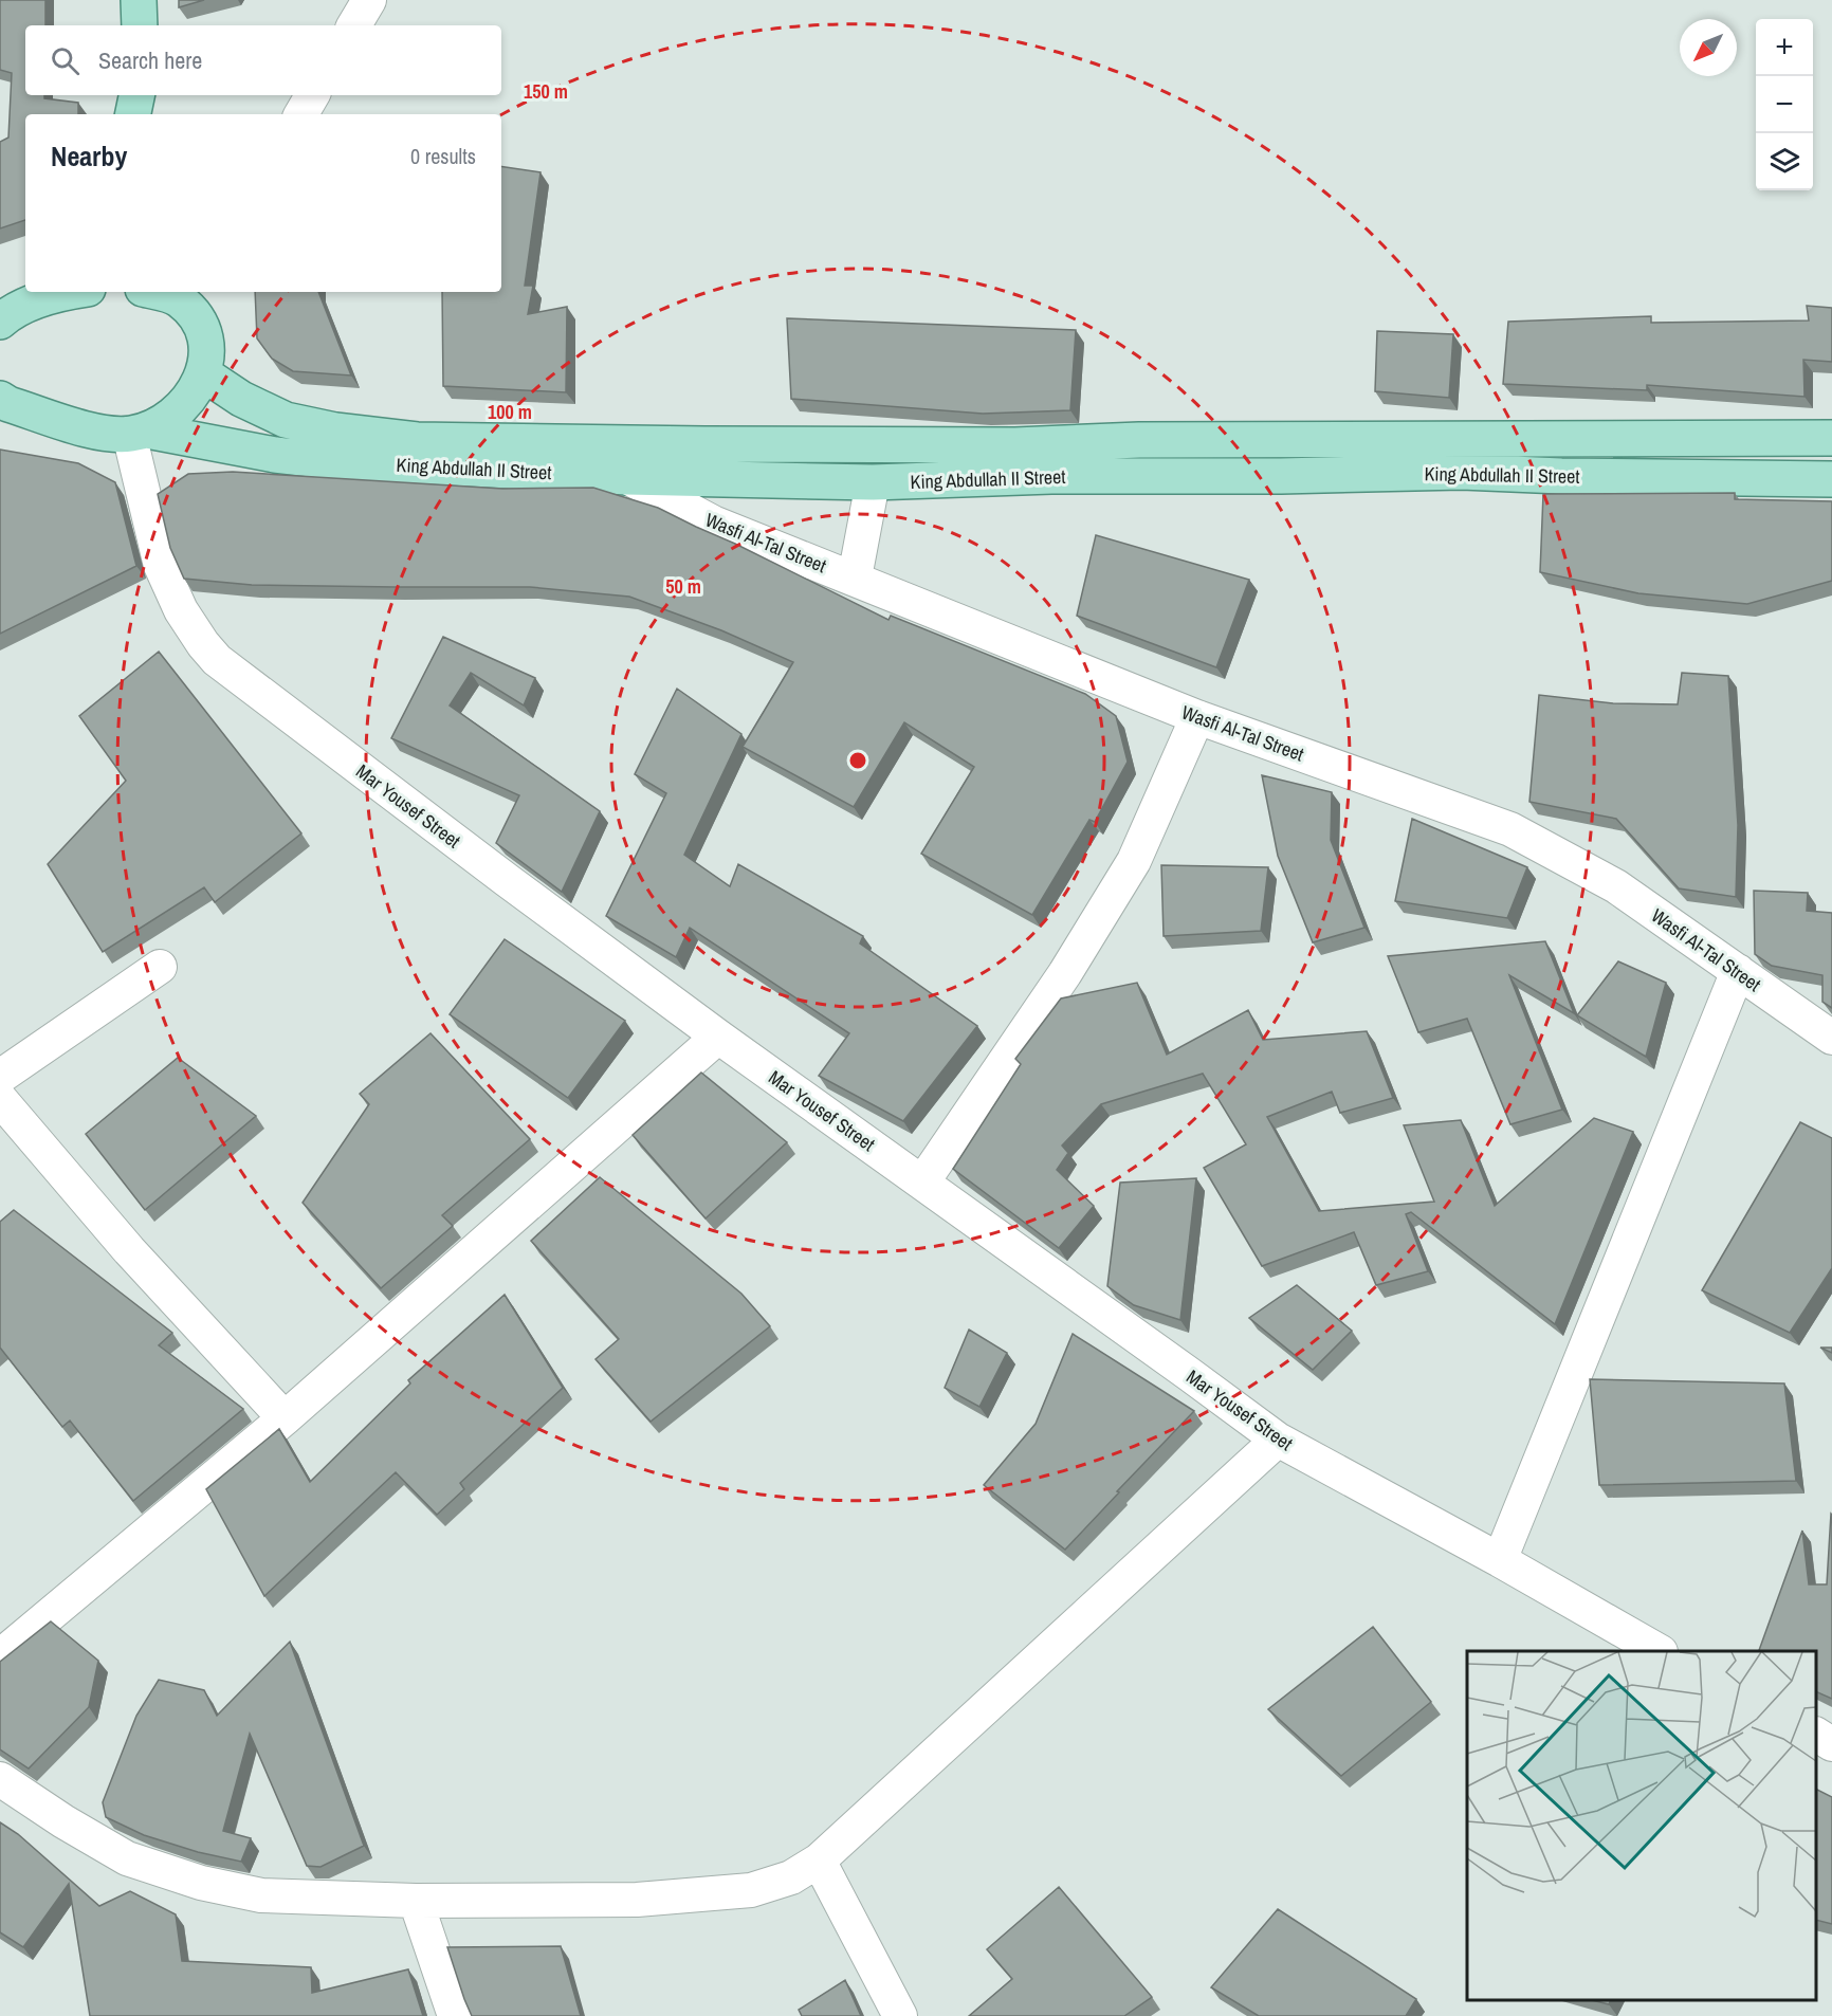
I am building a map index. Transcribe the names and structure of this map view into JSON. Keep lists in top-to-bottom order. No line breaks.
{"streets":{"main road":["King Abdullah II Street"],"street":["Wasfi Al-Tal Street","Mar Yousef Street"]},"crossings":[["King Abdullah II Street","Wasfi Al-Tal Street"],["King Abdullah II Street","Mar Yousef Street"]],"north":"bottom left","page":{"map_buttons":["+","−"],"search":"Search here","heading":["Nearby","0 results"]},"rings":["150 m","100 m","50 m"]}
